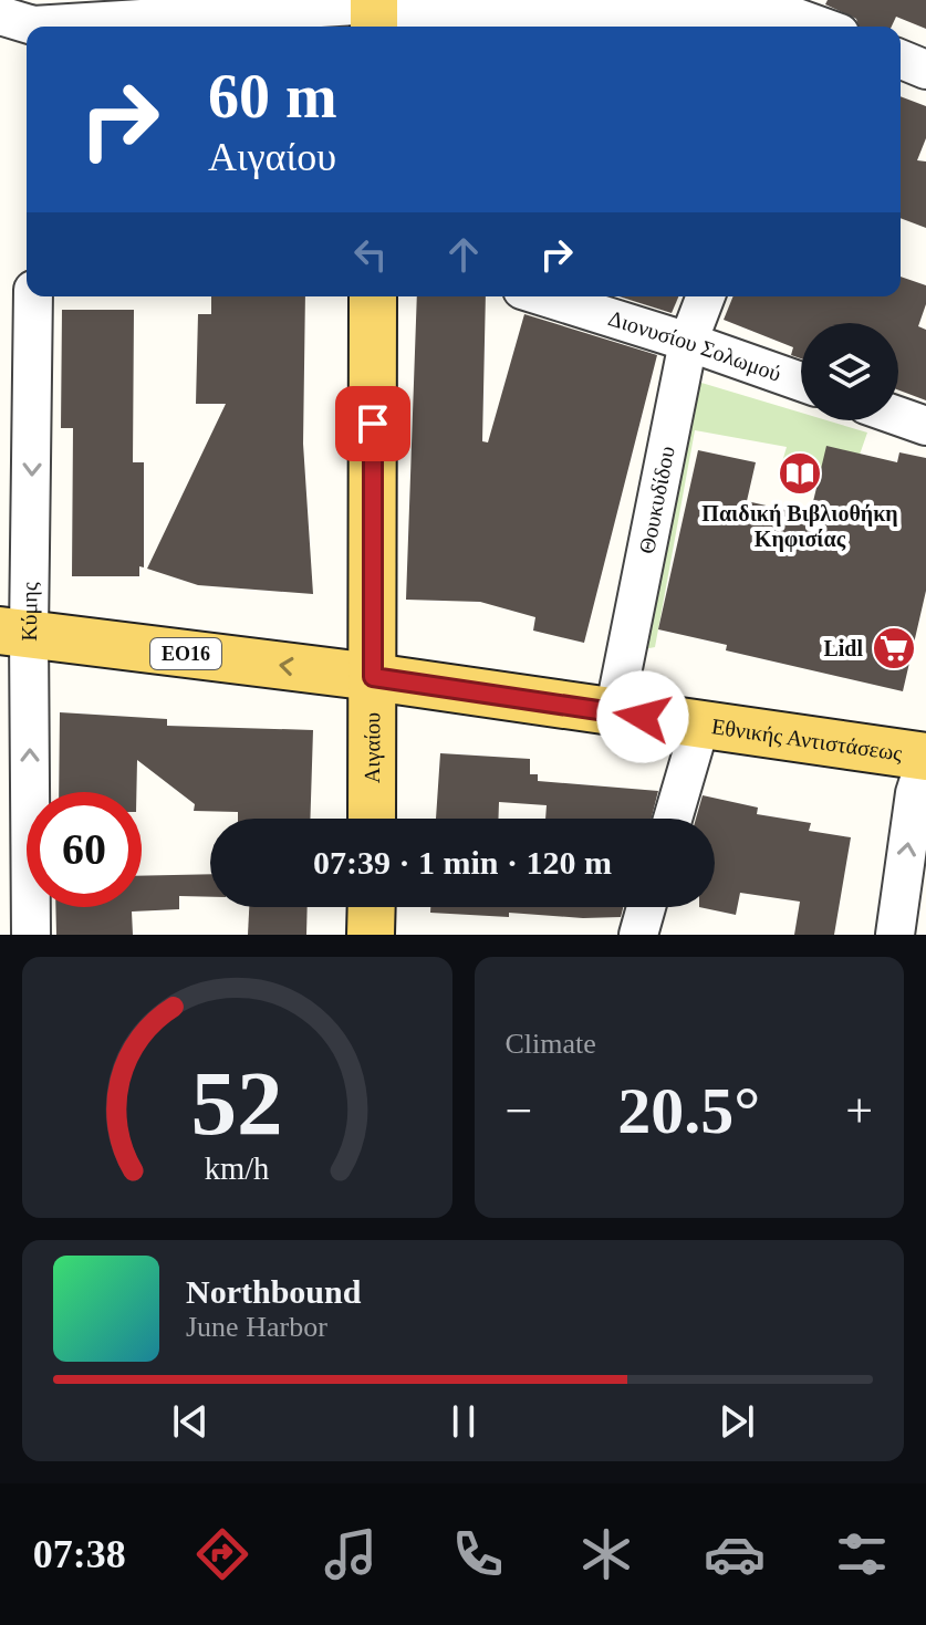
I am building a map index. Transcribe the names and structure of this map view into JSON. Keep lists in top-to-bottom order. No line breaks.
{"streets":{"main road":["ΕΟ16","Εθνικής Αντιστάσεως","Αιγαίου"],"street":["Διονυσίου Σολωμού","Θουκυδίδου","Κύμης"]},"crossings":[["Διονυσίου Σολωμού","Θουκυδίδου"],["Θουκυδίδου","Εθνικής Αντιστάσεως"],["Κύμης","ΕΟ16"],["ΕΟ16","Εθνικής Αντιστάσεως"],["ΕΟ16","Αιγαίου"],["Εθνικής Αντιστάσεως","Αιγαίου"]],"places":{"library":["Παιδική Βιβλιοθήκη Κηφισίας"],"supermarket":["Lidl"]},"page":{"turn":["60 m","Αιγαίου"],"limit":"60","trip":"07:39 · 1 min · 120 m","tile":"Climate","heat":["−","20.5°","+"],"song":["Northbound","June Harbor"],"tabs":"07:38","gauge":["52","km/h"]}}
